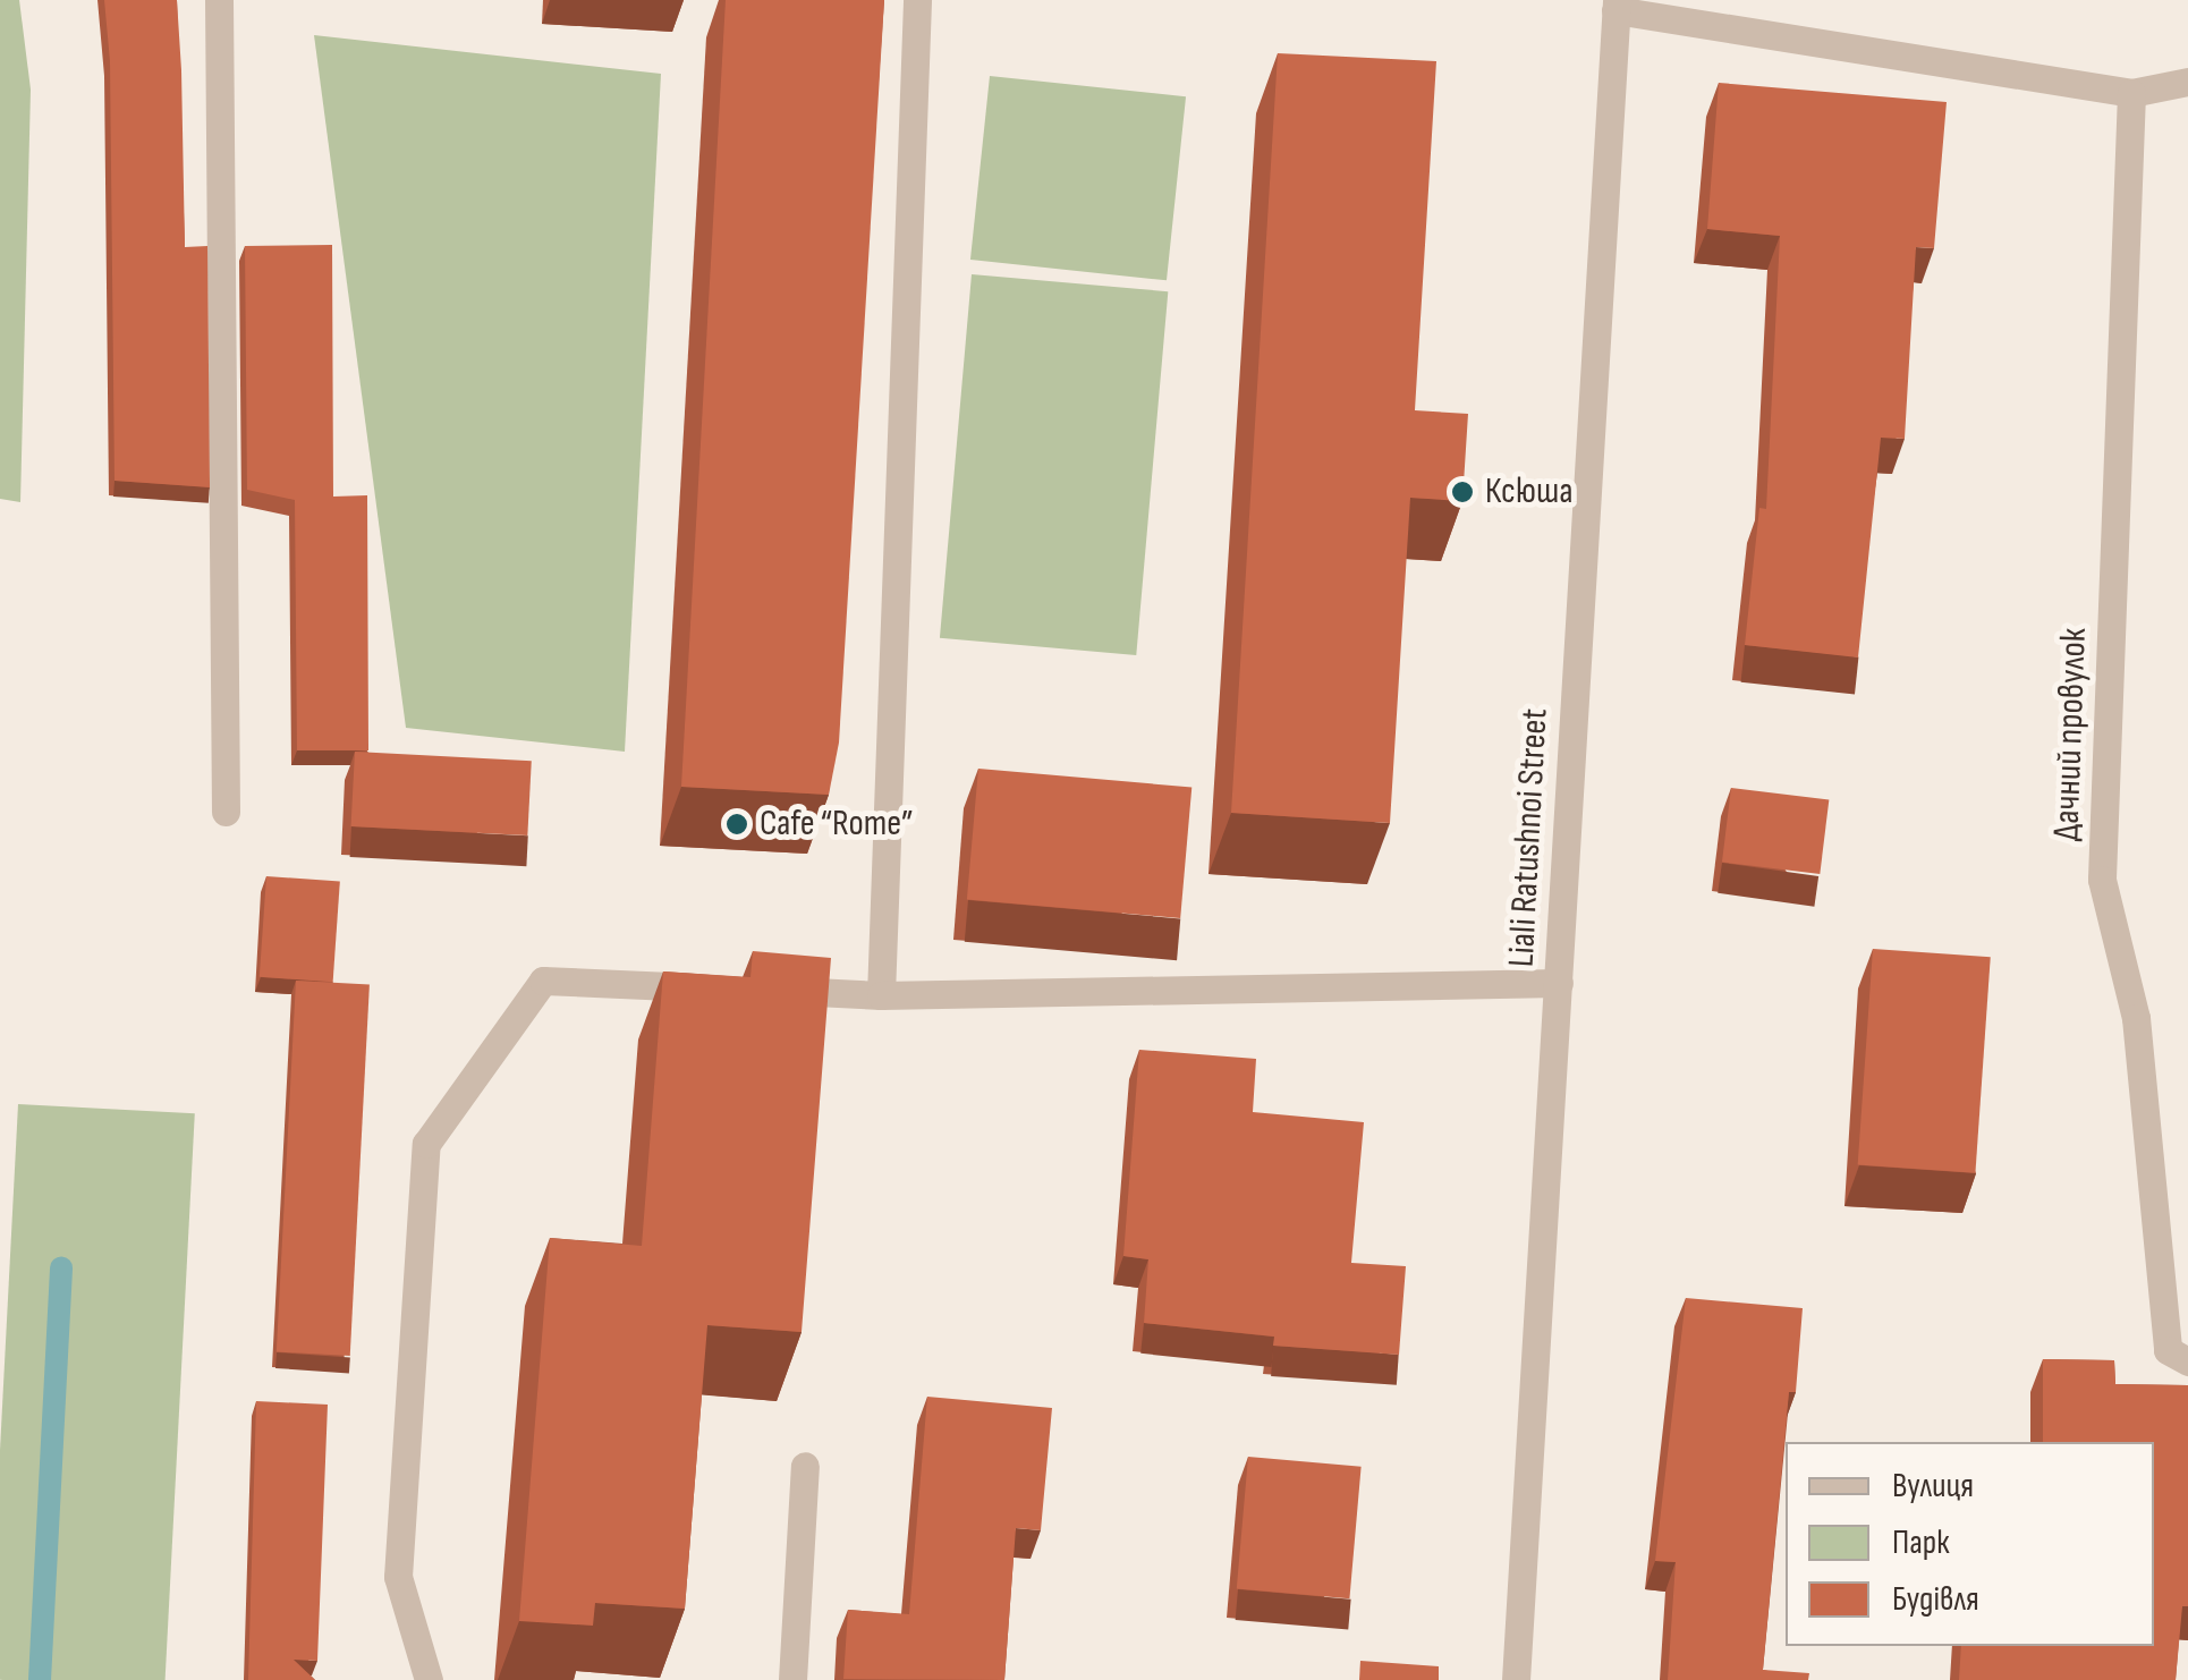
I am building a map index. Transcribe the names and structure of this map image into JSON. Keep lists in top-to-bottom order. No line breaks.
{"streets":{"street":["Дачний провулок","Liali Ratushnoi Street"]},"places":["Ксюша","Cafe “Rome”"],"legend":["Вулиця","Парк","Будівля"]}
